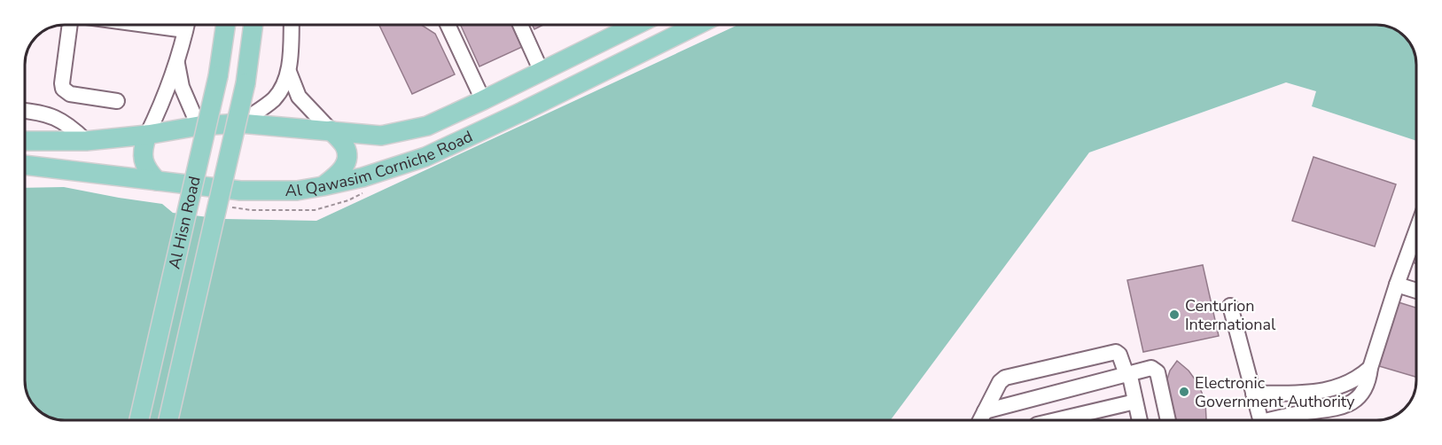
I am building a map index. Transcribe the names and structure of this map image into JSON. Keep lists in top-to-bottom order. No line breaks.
{"streets":{"main road":["Al Qawasim Corniche Road","Al Hisn Road"]},"places":["Centurion International","Electronic Government Authority"]}
